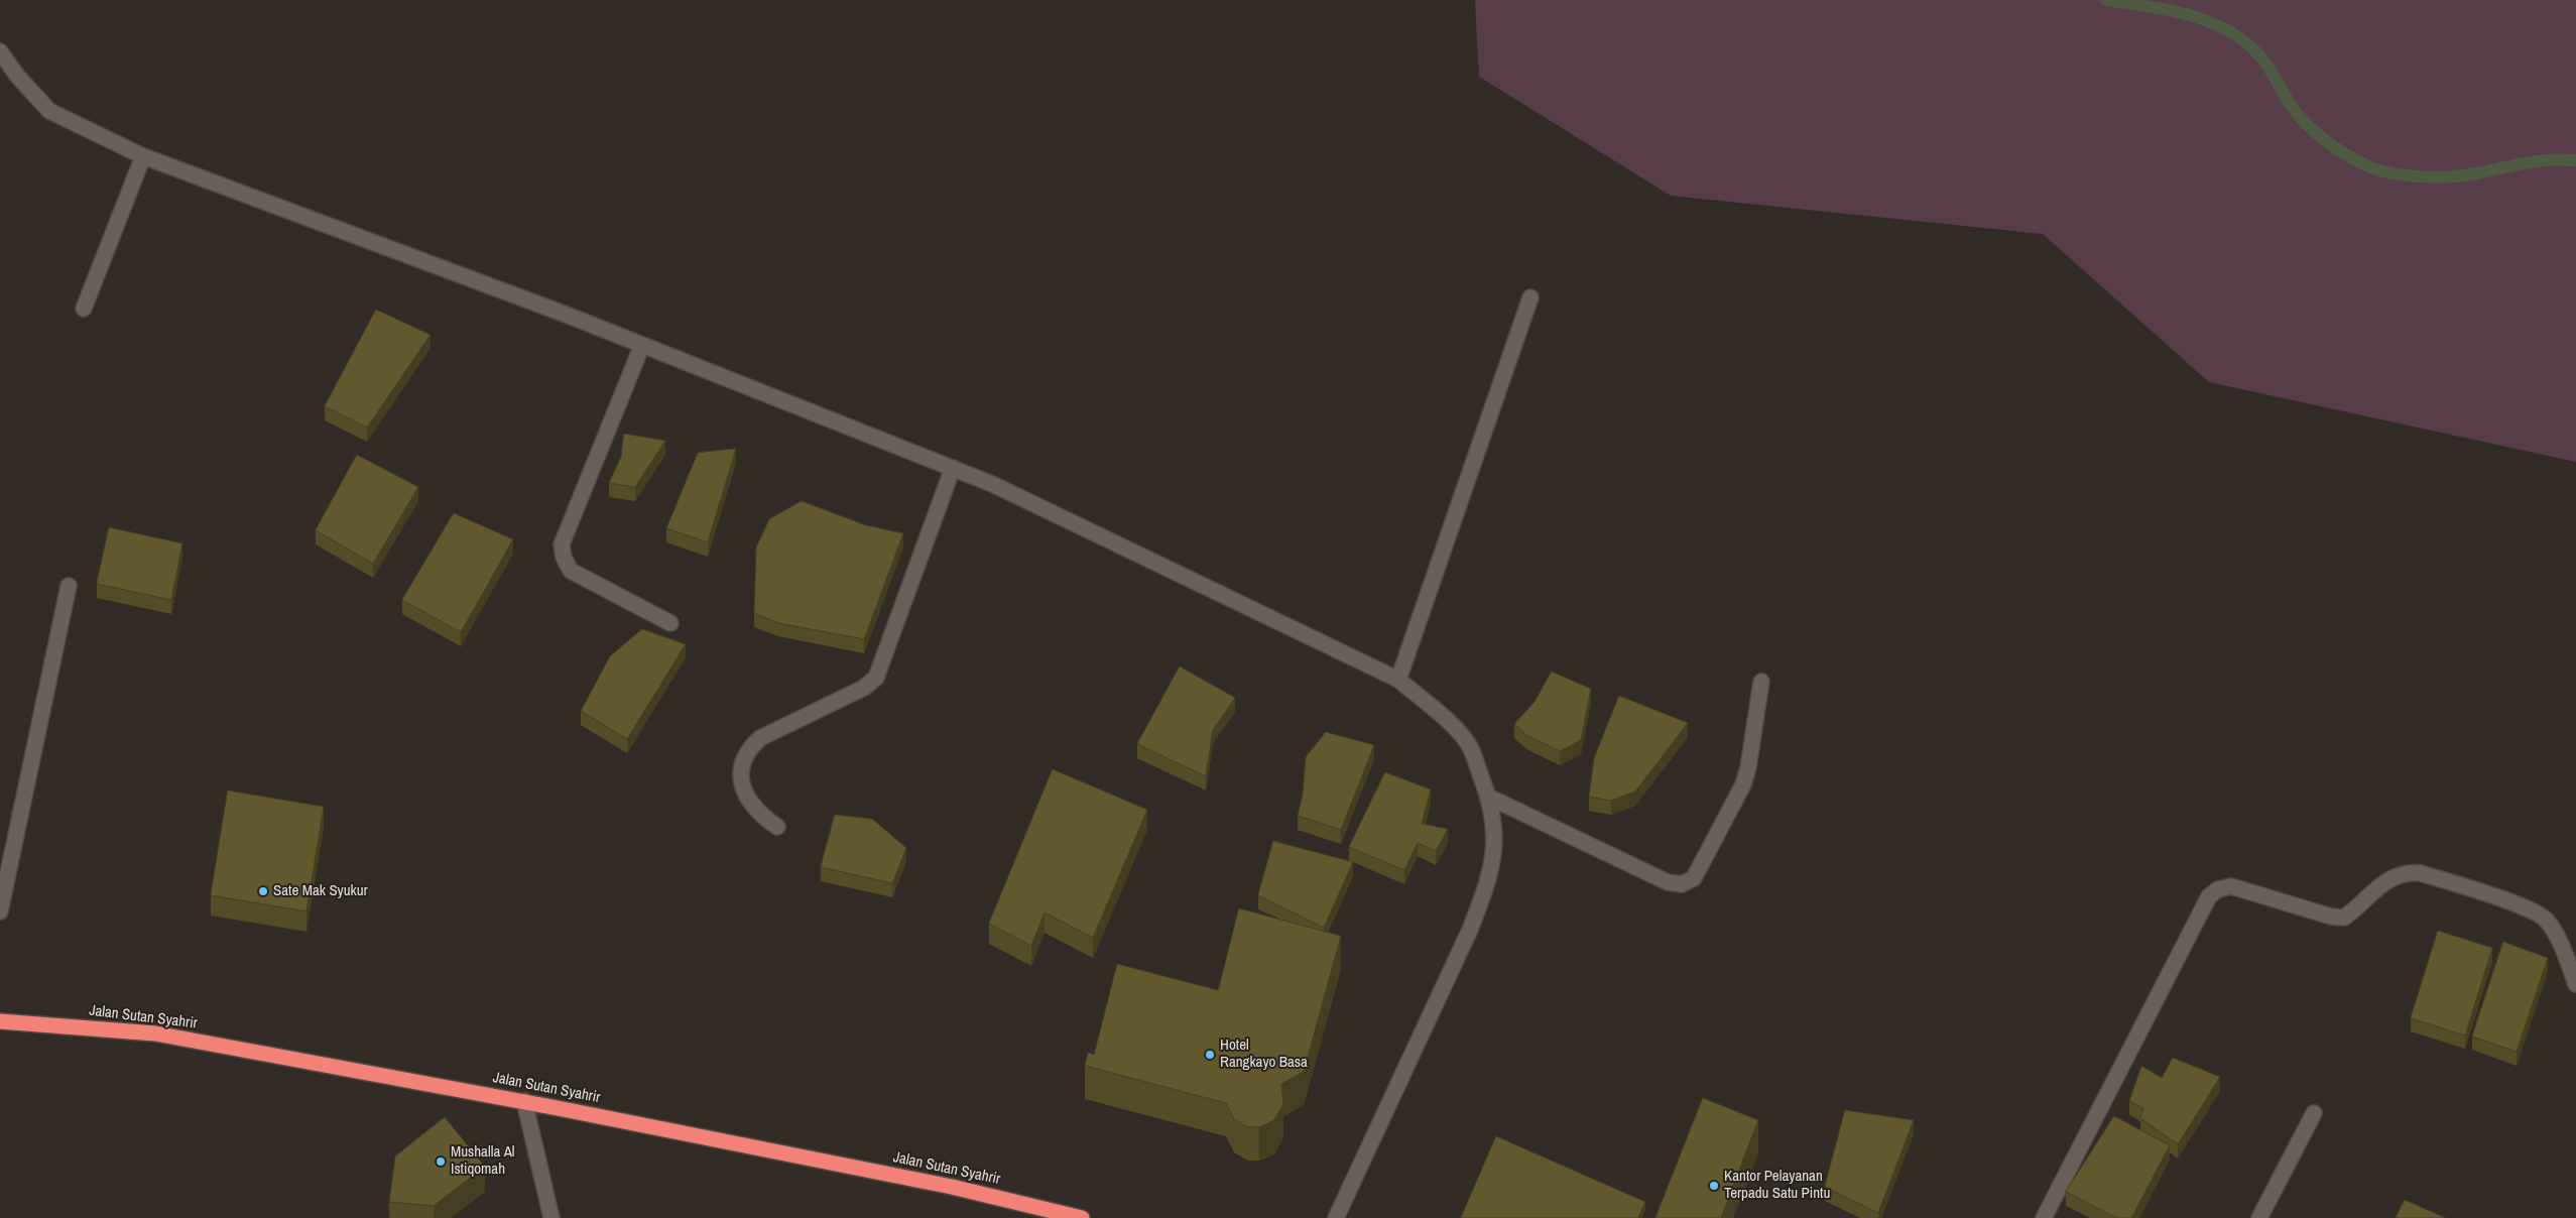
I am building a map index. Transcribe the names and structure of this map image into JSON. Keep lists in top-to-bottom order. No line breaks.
{"streets":{"highway":["Jalan Sutan Syahrir"]},"places":["Sate Mak Syukur","Hotel Rangkayo Basa","Mushalla Al Istiqomah","Kantor Pelayanan Terpadu Satu Pintu"]}
